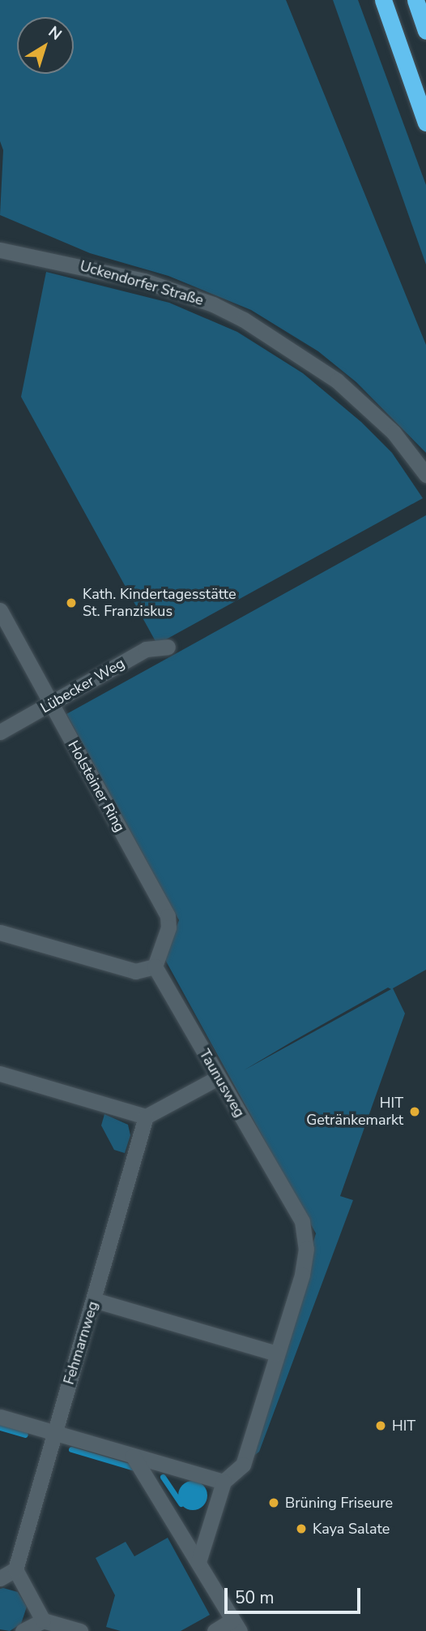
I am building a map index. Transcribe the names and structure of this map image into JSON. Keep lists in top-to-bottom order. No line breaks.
{"streets":{"street":["Uckendorfer Straße","Lübecker Weg","Holsteiner Ring","Taunusweg","Fehmarnweg"]},"crossings":[["Lübecker Weg","Holsteiner Ring"],["Holsteiner Ring","Taunusweg"]],"places":["Kath. Kindertagesstätte St. Franziskus","HIT Getränkemarkt","HIT","Brüning Friseure","Kaya Salate"],"scale_bar":"50 m","north":"top right"}
